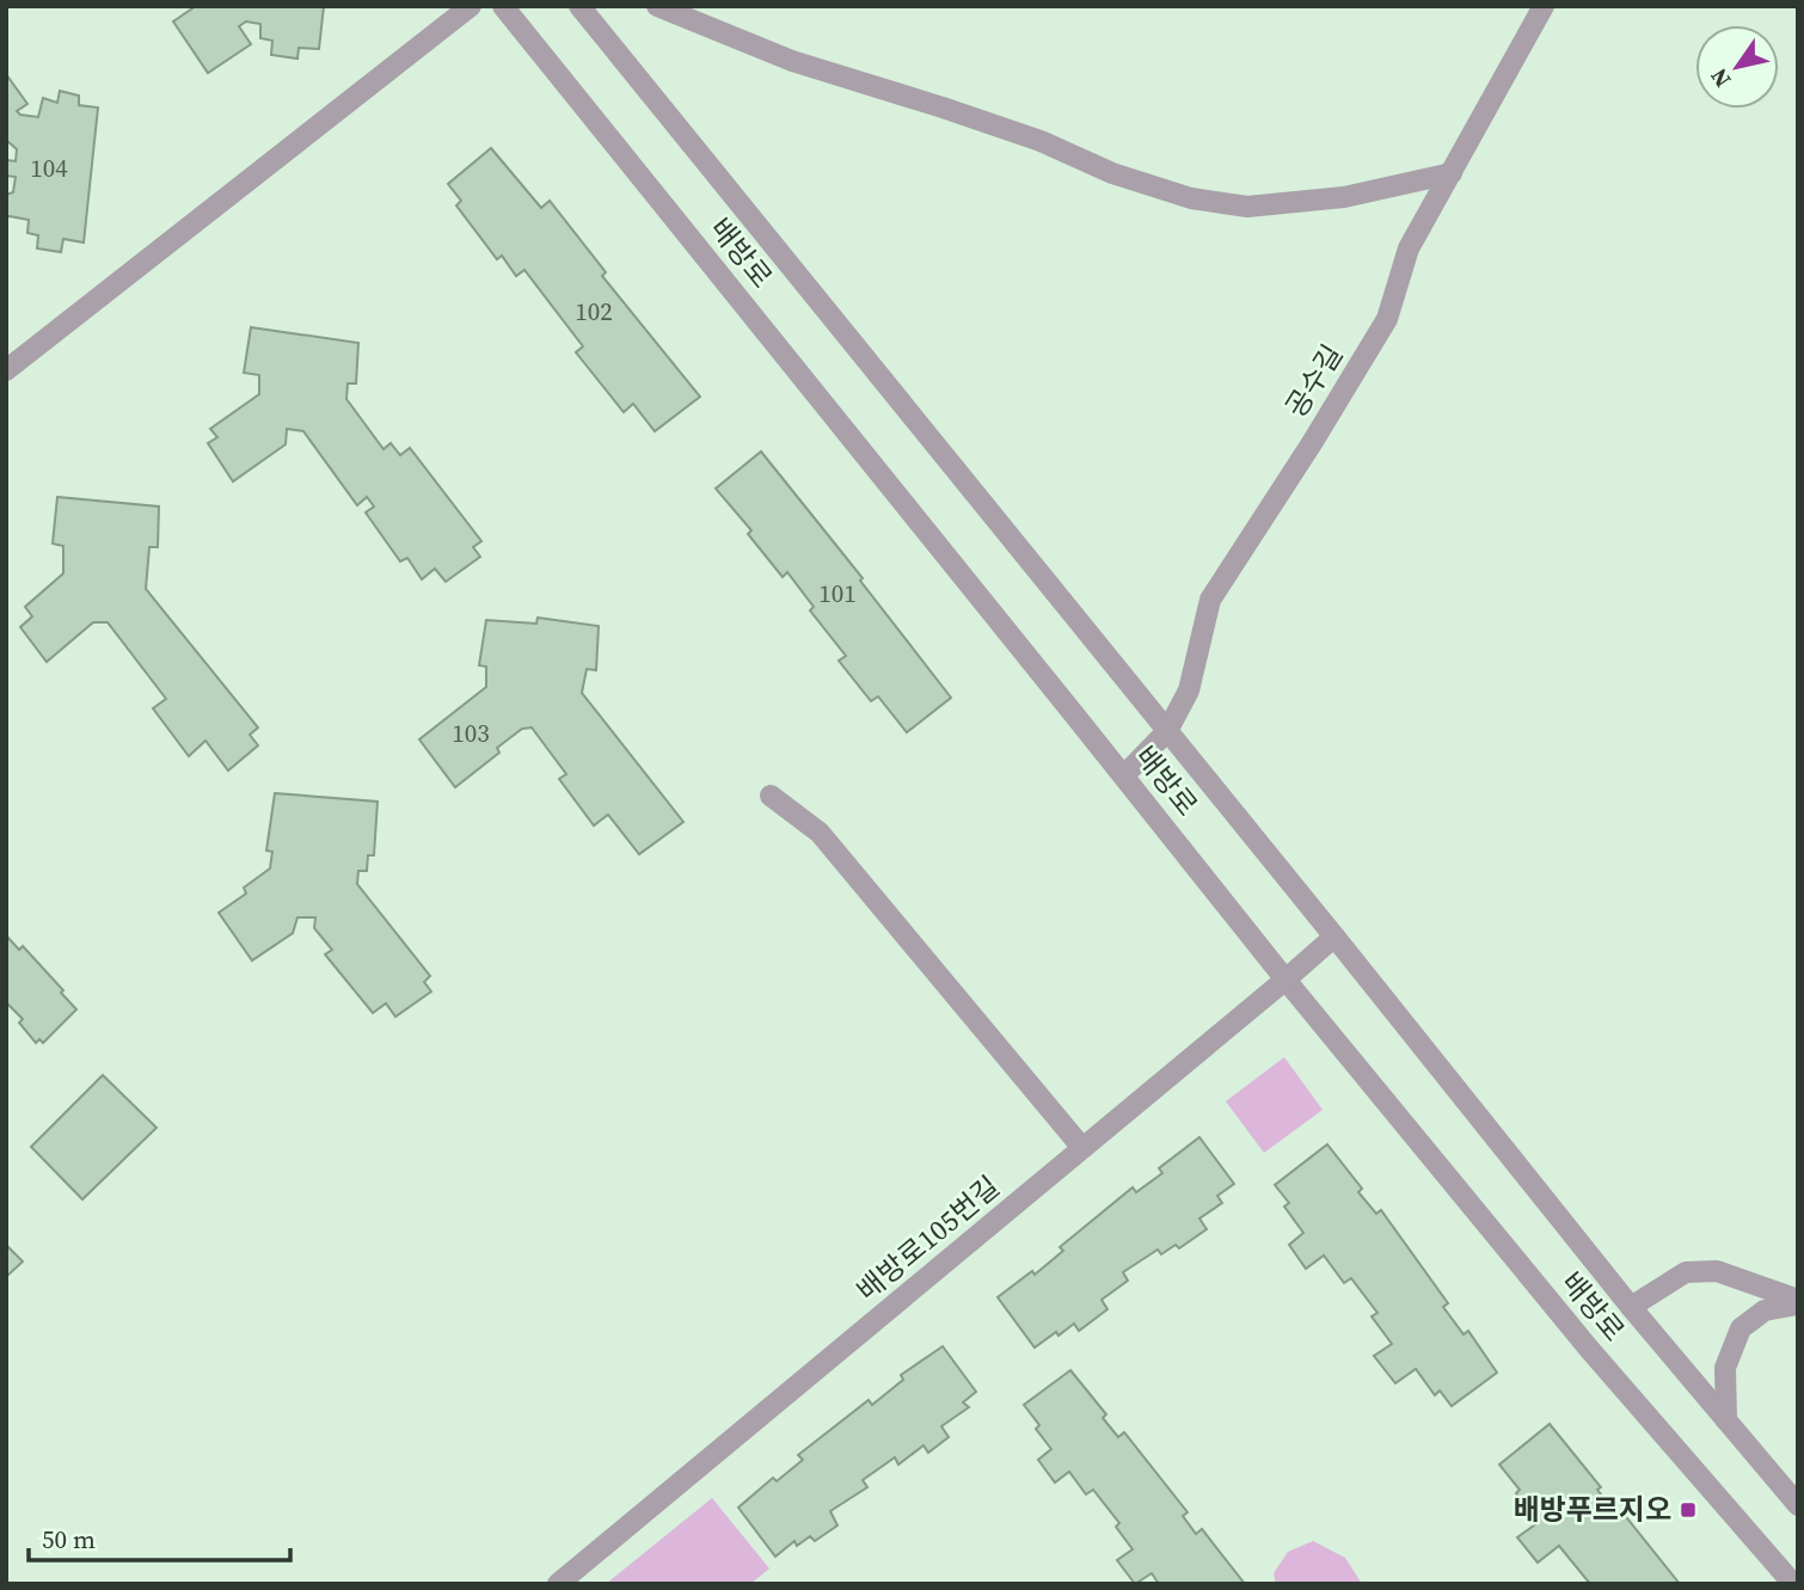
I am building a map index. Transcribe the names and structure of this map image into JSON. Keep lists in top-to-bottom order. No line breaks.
{"streets":{"street":["배방로","공수길","배방로105번길"]},"crossings":[["배방로","공수길"],["배방로","배방로105번길"]],"places":{"transit":["배방푸르지오"]},"house_numbers":["104","102","101","103"],"scale_bar":"50 m","north":"bottom left"}
